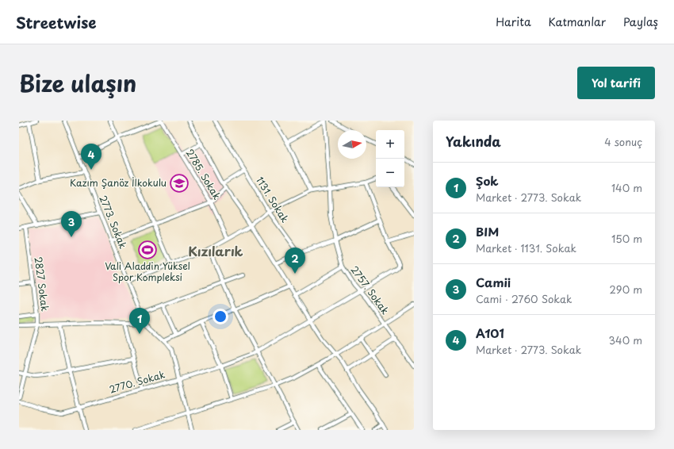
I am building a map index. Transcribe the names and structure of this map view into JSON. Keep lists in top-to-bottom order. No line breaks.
{"streets":{"street":["2785. Sokak","1131. Sokak","2773. Sokak","2827 Sokak","2757. Sokak","2770. Sokak"]},"crossings":[["2773. Sokak","2770. Sokak"],["2757. Sokak","2770. Sokak"]],"districts":["Kızılarık"],"places":{"school or university":["Kazım Şanöz İlkokulu"],"sports":["Vali Aladdin Yüksel Spor Kompleksi"]},"north":"right","page":{"header":"Streetwise","nav":["Harita","Katmanlar","Paylaş"],"title":"Bize ulaşın","buttons":"Yol tarifi","heading":["Yakında","4 sonuç"],"map_buttons":["+","−"],"pins":["4","3","2","1"],"list":[{"mark":"1","name":"Şok","note":"Market · 2773. Sokak","value":"140 m"},{"mark":"2","name":"BIM","note":"Market · 1131. Sokak","value":"150 m"},{"mark":"3","name":"Camii","note":"Cami · 2760 Sokak","value":"290 m"},{"mark":"4","name":"A101","note":"Market · 2773. Sokak","value":"340 m"}]}}
